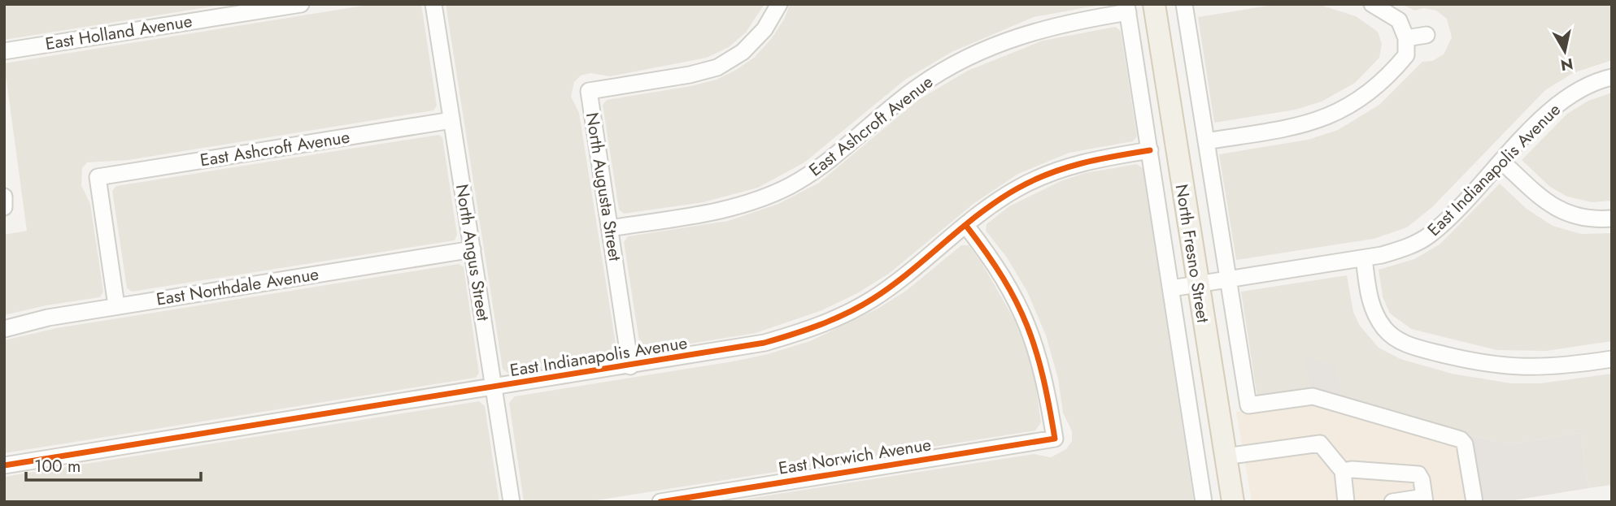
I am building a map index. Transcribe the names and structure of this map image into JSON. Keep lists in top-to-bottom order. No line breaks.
{"streets":{"main road":["North Fresno Street"],"street":["East Holland Avenue","East Ashcroft Avenue","East Indianapolis Avenue","North Augusta Street","North Angus Street","East Northdale Avenue","East Norwich Avenue"]},"crossings":[["East Ashcroft Avenue","North Augusta Street"],["East Ashcroft Avenue","North Angus Street"],["East Ashcroft Avenue","North Fresno Street"],["East Ashcroft Avenue","East Northdale Avenue"],["East Indianapolis Avenue","North Augusta Street"],["East Indianapolis Avenue","North Angus Street"],["East Indianapolis Avenue","North Fresno Street"],["East Indianapolis Avenue","East Norwich Avenue"],["North Angus Street","East Northdale Avenue"]],"scale_bar":"100 m","north":"bottom"}
